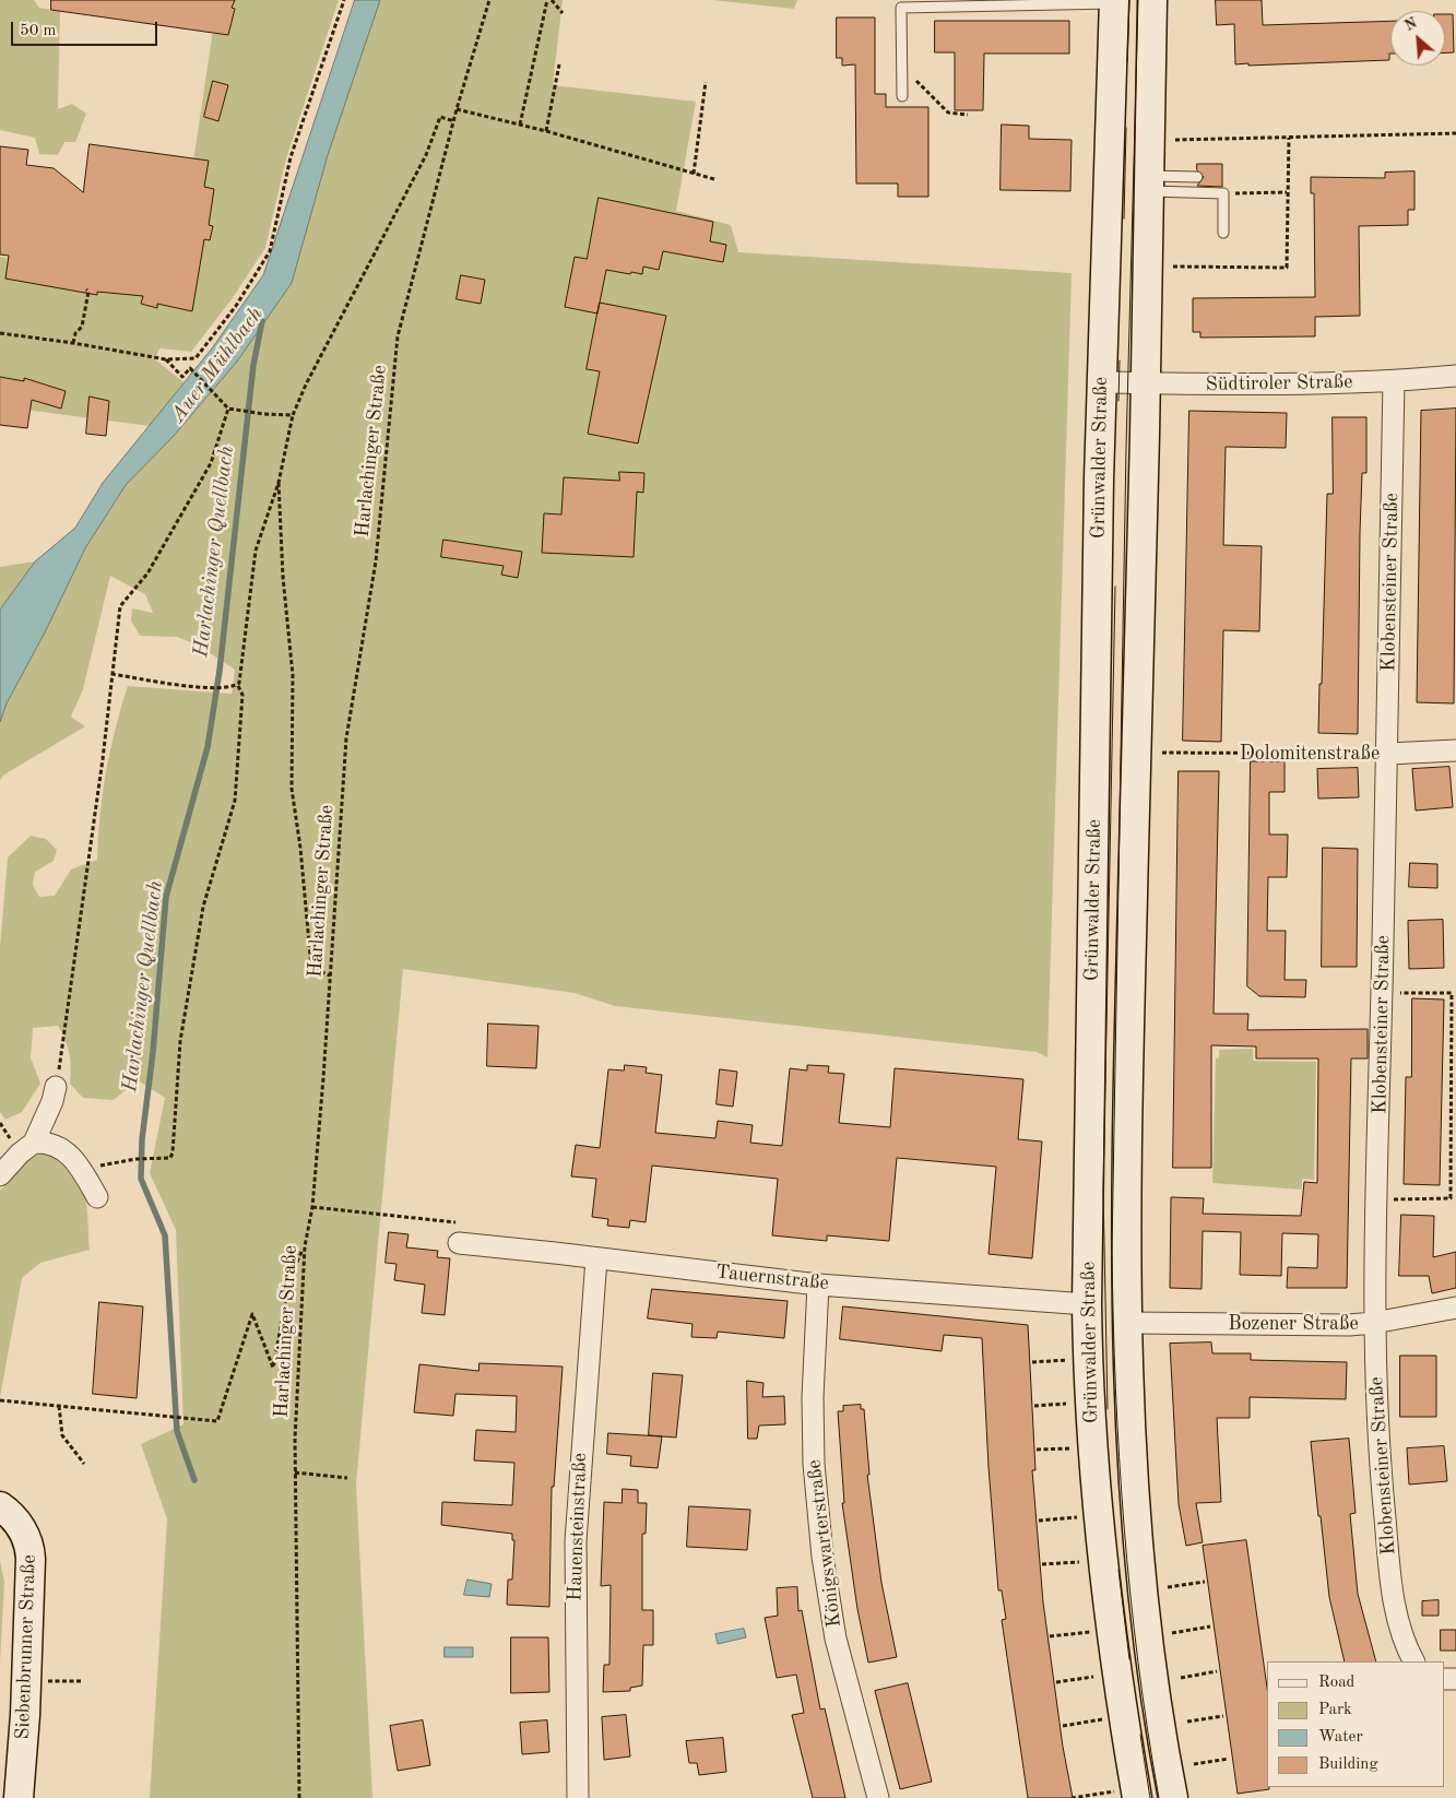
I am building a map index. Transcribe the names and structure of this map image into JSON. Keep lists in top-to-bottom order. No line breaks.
{"streets":{"main road":["Grünwalder Straße","Siebenbrunner Straße"],"street":["Südtiroler Straße","Klobensteiner Straße","Dolomitenstraße","Tauernstraße","Bozener Straße","Hauensteinstraße","Königswarterstraße"],"path":["Harlachinger Straße"]},"crossings":[["Südtiroler Straße","Grünwalder Straße"],["Südtiroler Straße","Klobensteiner Straße"],["Grünwalder Straße","Tauernstraße"],["Grünwalder Straße","Bozener Straße"],["Klobensteiner Straße","Dolomitenstraße"],["Klobensteiner Straße","Bozener Straße"],["Tauernstraße","Hauensteinstraße"],["Tauernstraße","Königswarterstraße"]],"water":["Auer Mühlbach","Harlachinger Quellbach"],"legend":["Road","Park","Water","Building"],"scale_bar":"50 m","north":"top left"}
